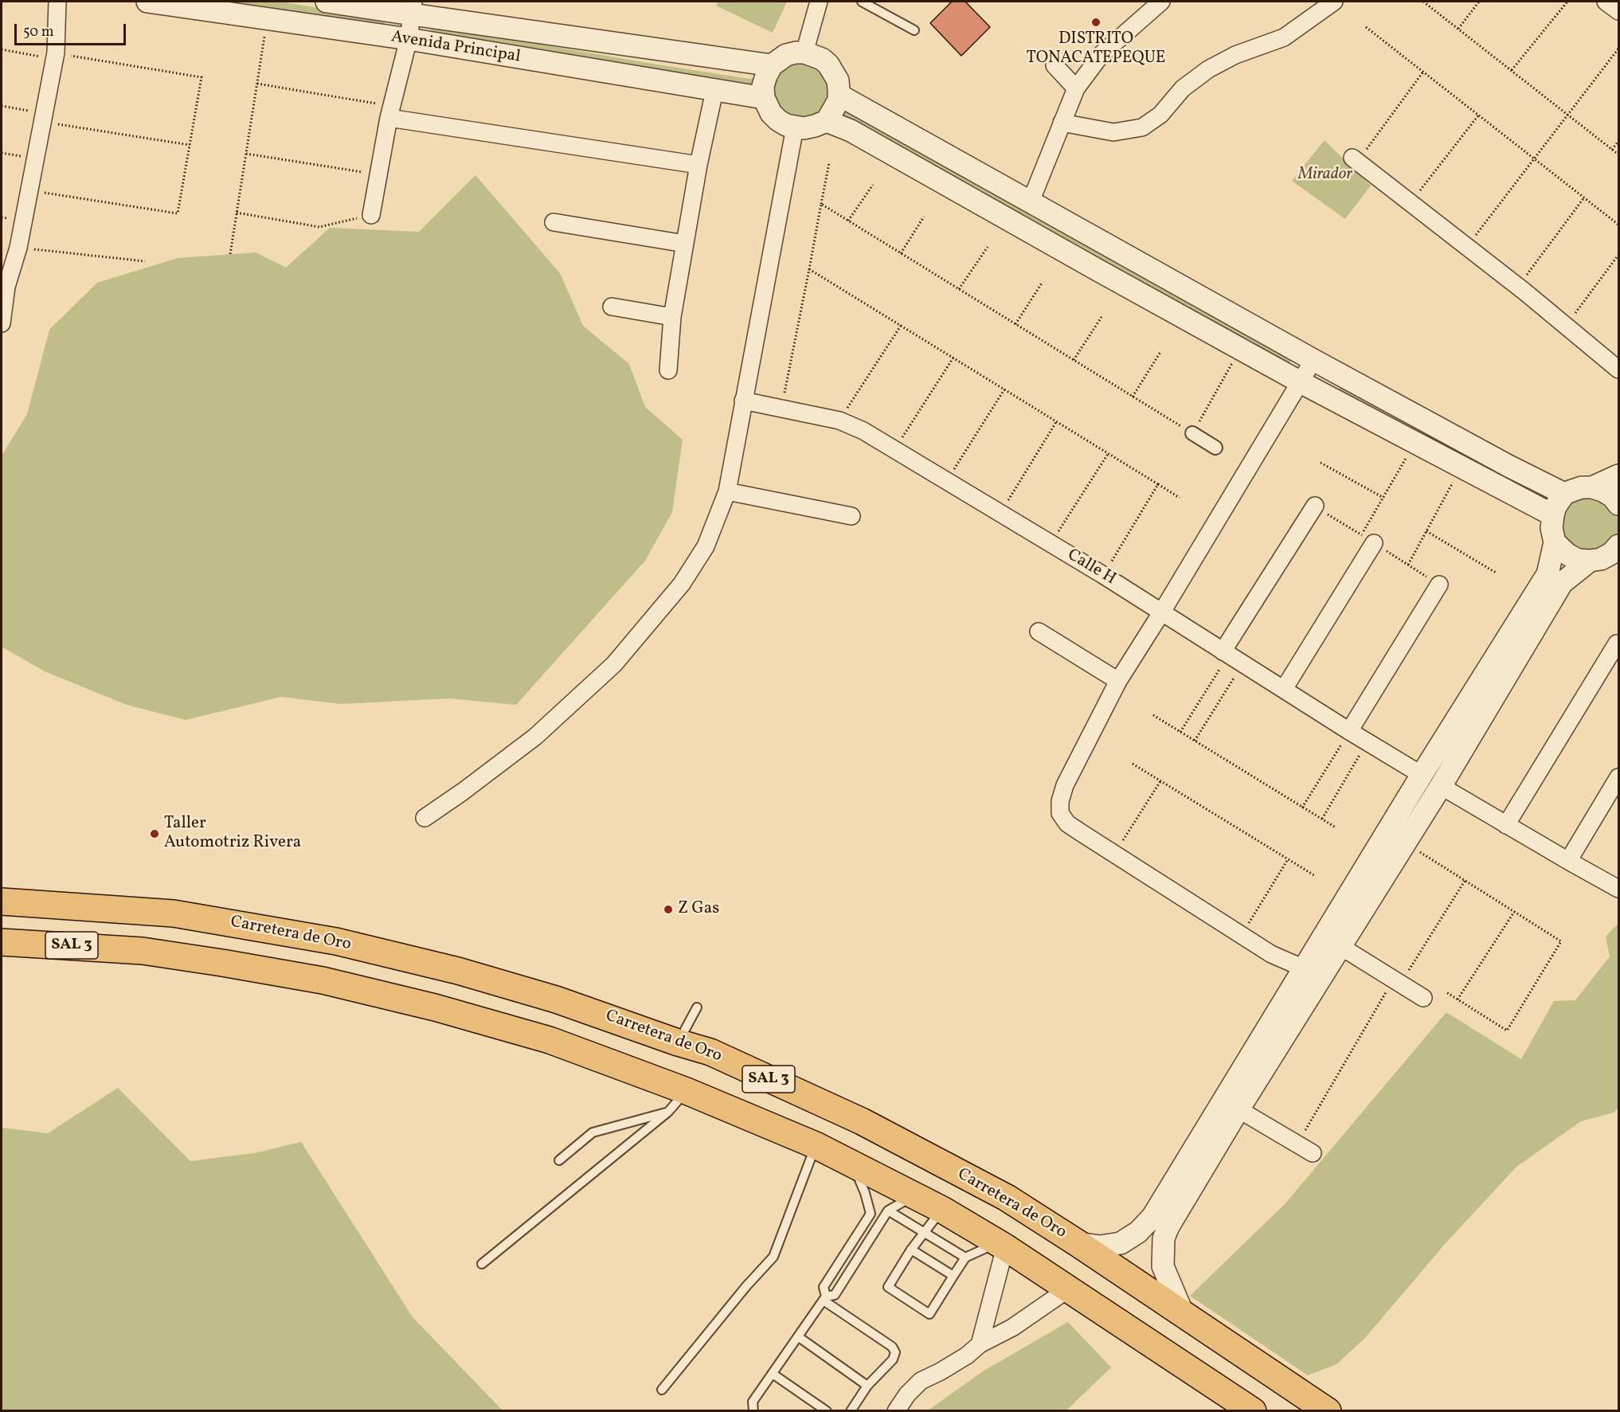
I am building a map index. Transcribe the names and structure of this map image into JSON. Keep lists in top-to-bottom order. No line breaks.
{"streets":{"highway":["Carretera de Oro","SAL 3"],"street":["Avenida Principal","Calle H"]},"parks":["Mirador"],"places":["DISTRITO TONACATEPEQUE","Taller Automotriz Rivera","Z Gas"],"scale_bar":"50 m"}
